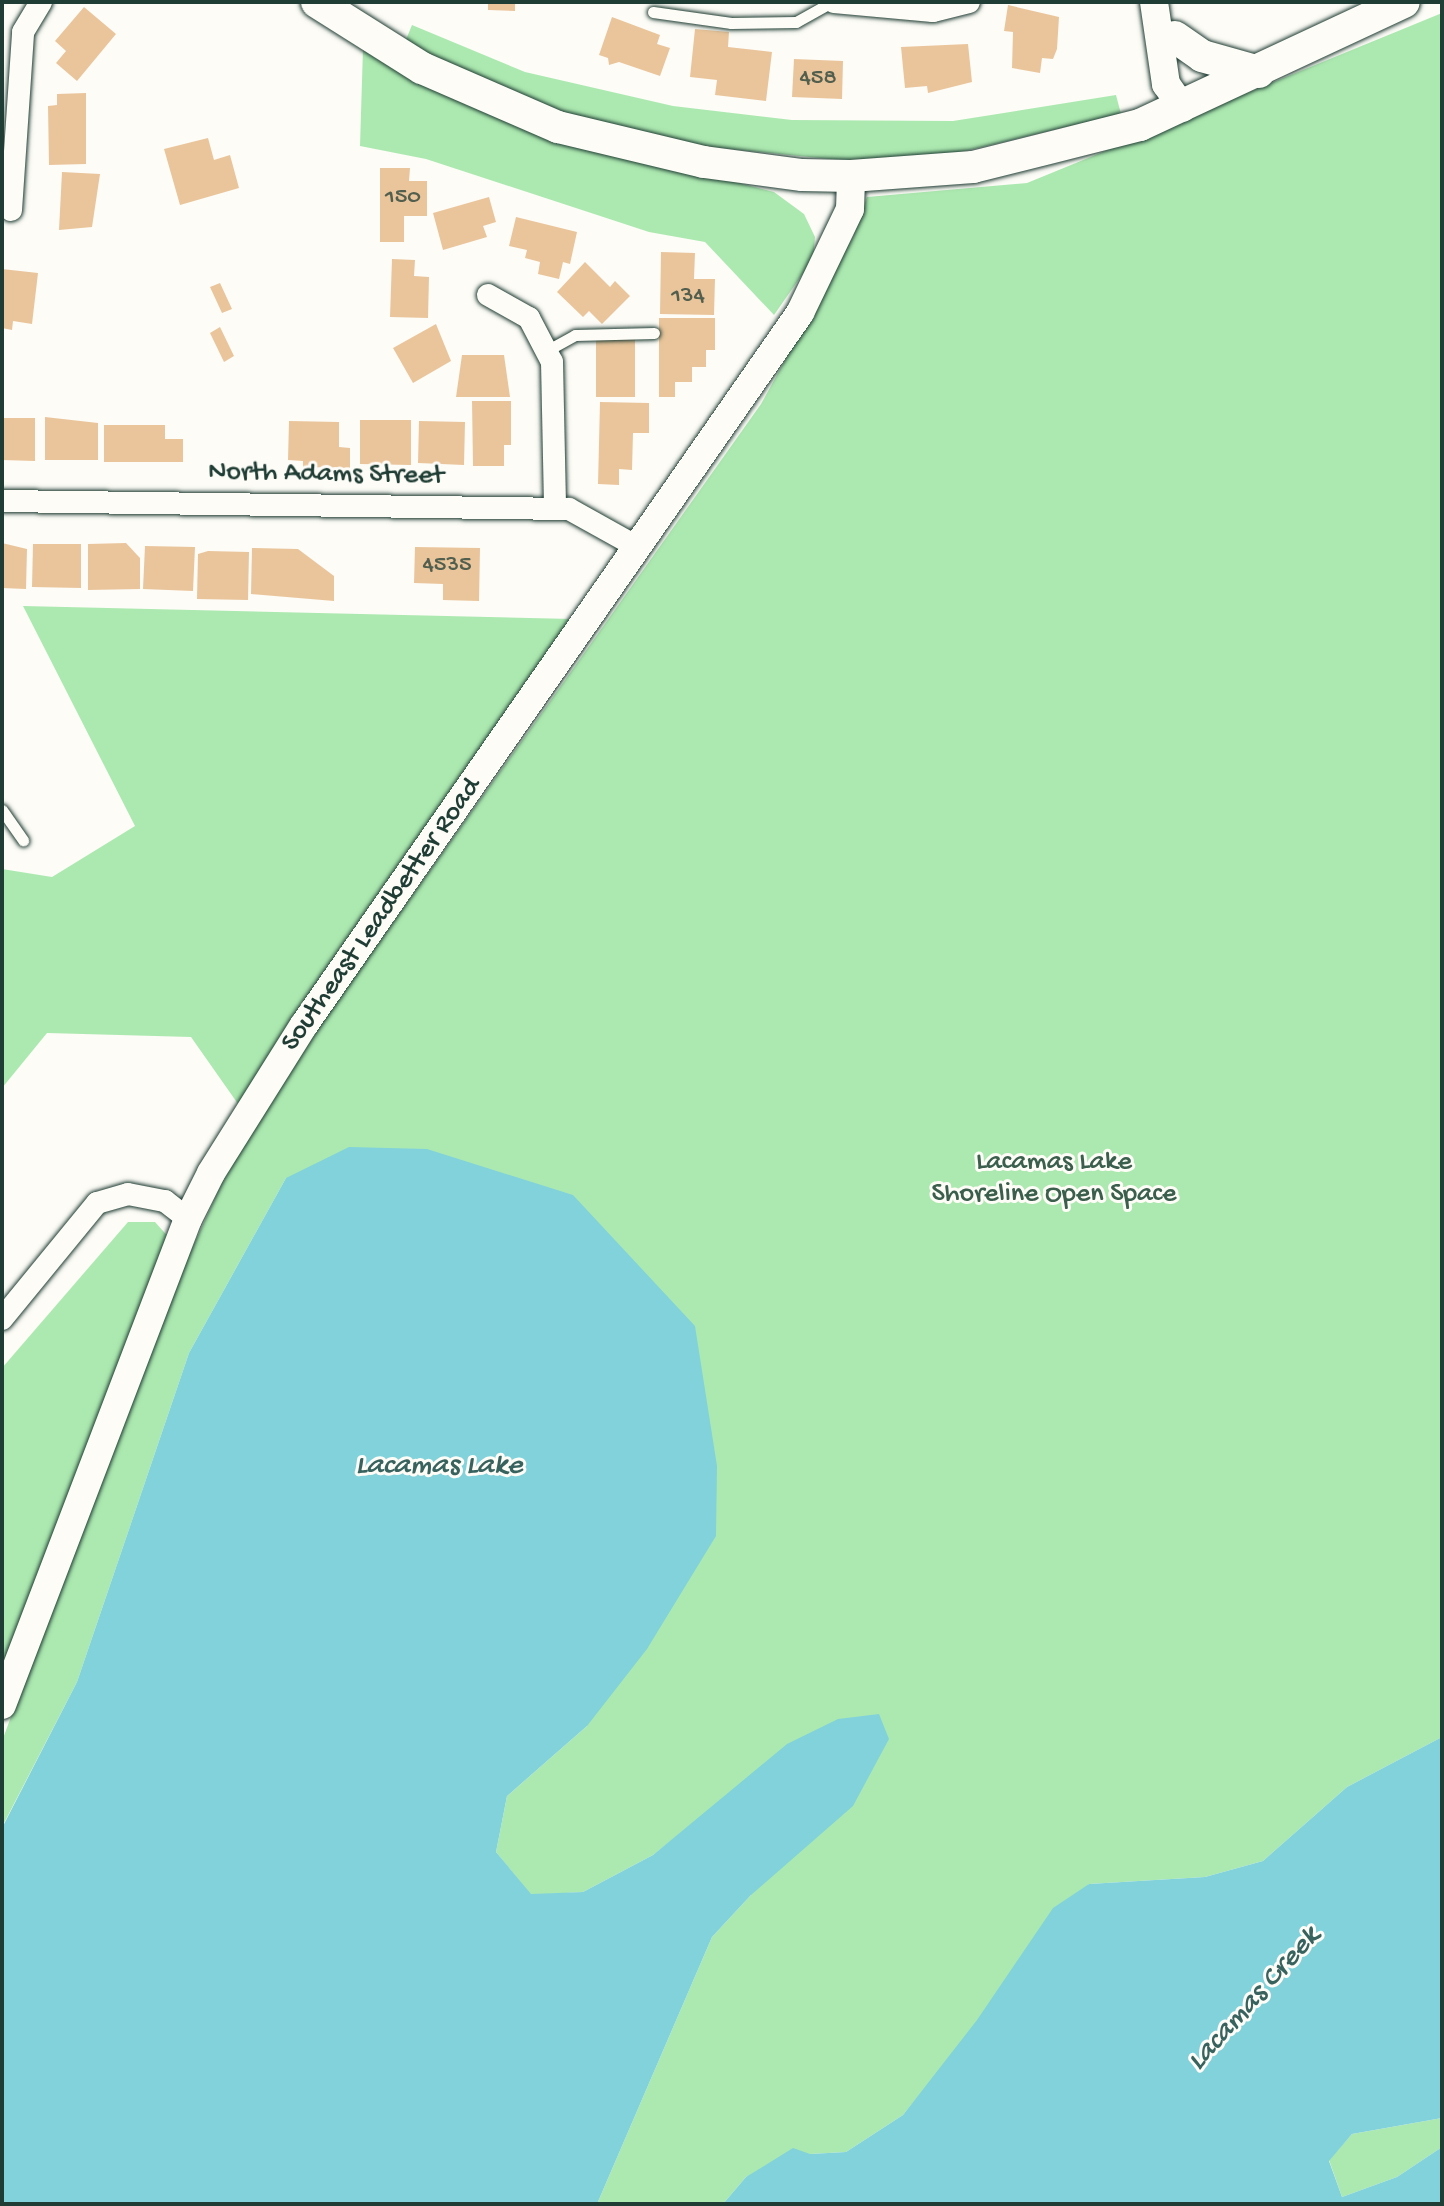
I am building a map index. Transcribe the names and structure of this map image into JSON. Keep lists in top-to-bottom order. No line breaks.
{"streets":{"street":["North Adams Street","Southeast Leadbetter Road"]},"crossings":[["North Adams Street","Southeast Leadbetter Road"]],"water":["Lacamas Lake","Lacamas Creek"],"parks":["Lacamas Lake Shoreline Open Space"],"house_numbers":["458","150","134","4535"]}
